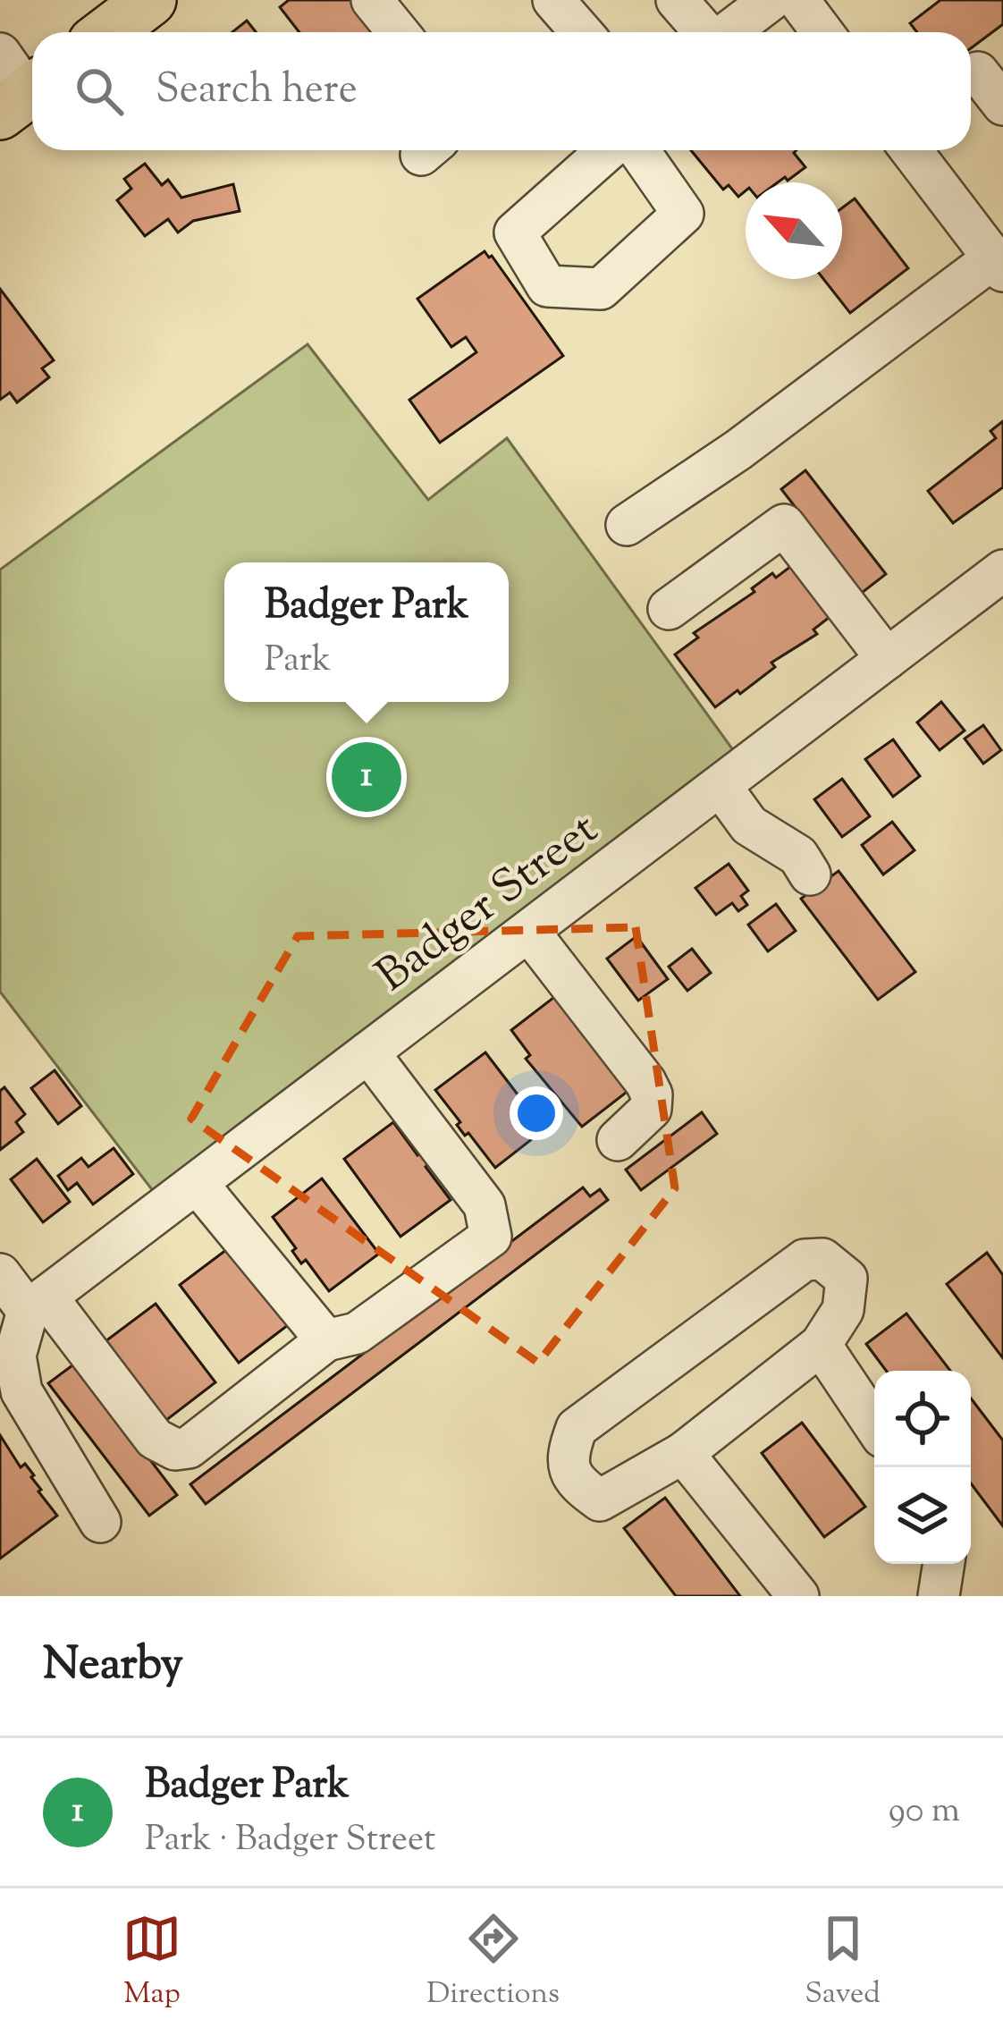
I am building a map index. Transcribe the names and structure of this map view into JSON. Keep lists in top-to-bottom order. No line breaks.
{"streets":{"street":["Badger Street"]},"north":"top left","page":{"search":"Search here","popup":["Badger Park","Park"],"pins":"1","heading":"Nearby","list":[{"mark":"1","name":"Badger Park","note":"Park · Badger Street","value":"90 m"}],"nav":["Map","Directions","Saved"]}}
